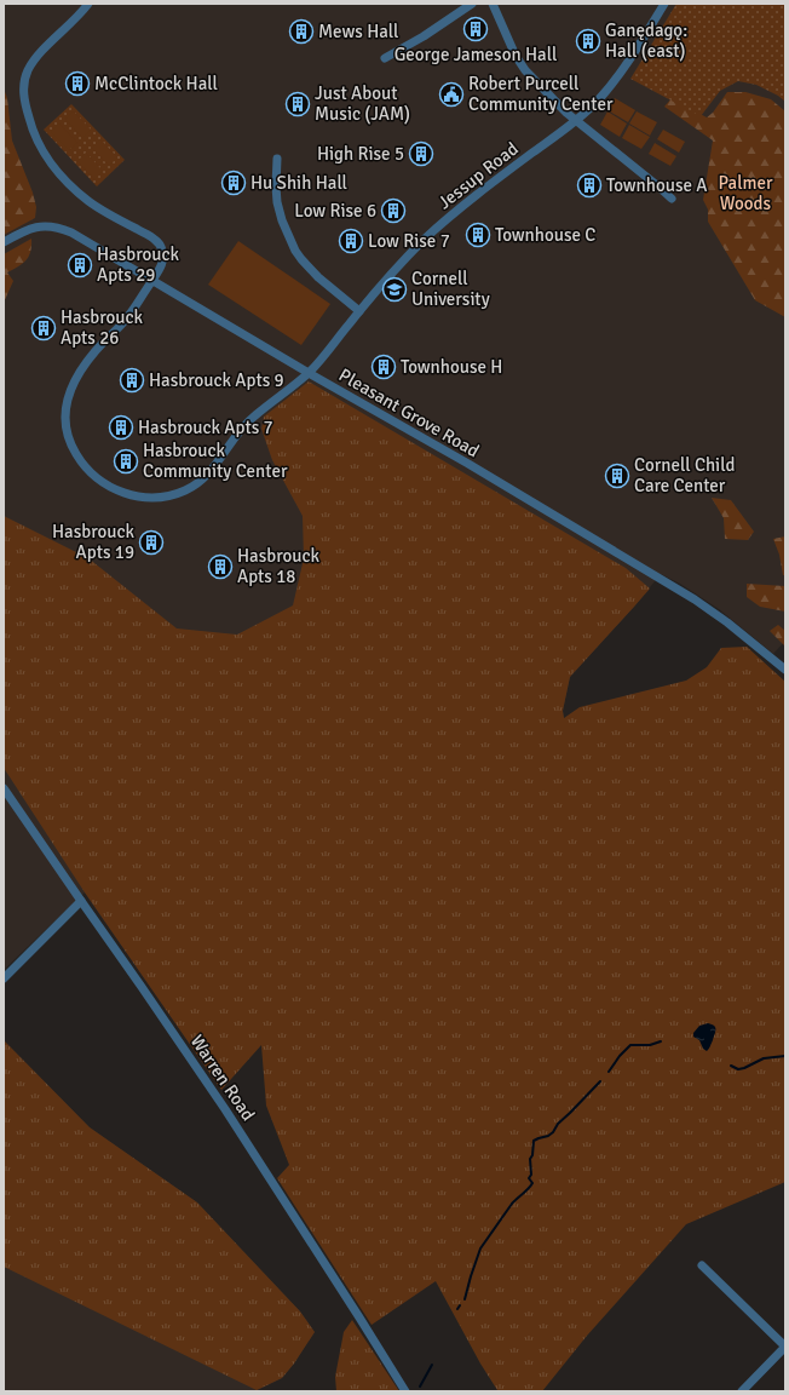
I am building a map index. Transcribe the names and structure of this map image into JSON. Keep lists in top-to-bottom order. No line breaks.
{"streets":{"street":["Jessup Road","Pleasant Grove Road","Warren Road"]},"crossings":[["Jessup Road","Pleasant Grove Road"]],"parks":["Palmer Woods"],"places":{"building":["George Jameson Hall","Mews Hall","Ganędagǫ: Hall (east)","McClintock Hall","Just About Music (JAM)","High Rise 5","Hu Shih Hall","Townhouse A","Low Rise 6","Townhouse C","Low Rise 7","Hasbrouck Apts 29","Hasbrouck Apts 26","Townhouse H","Hasbrouck Apts 9","Hasbrouck Apts 7","Hasbrouck Community Center","Cornell Child Care Center","Hasbrouck Apts 19","Hasbrouck Apts 18"],"public building":["Robert Purcell Community Center"],"school or university":["Cornell University"]}}
